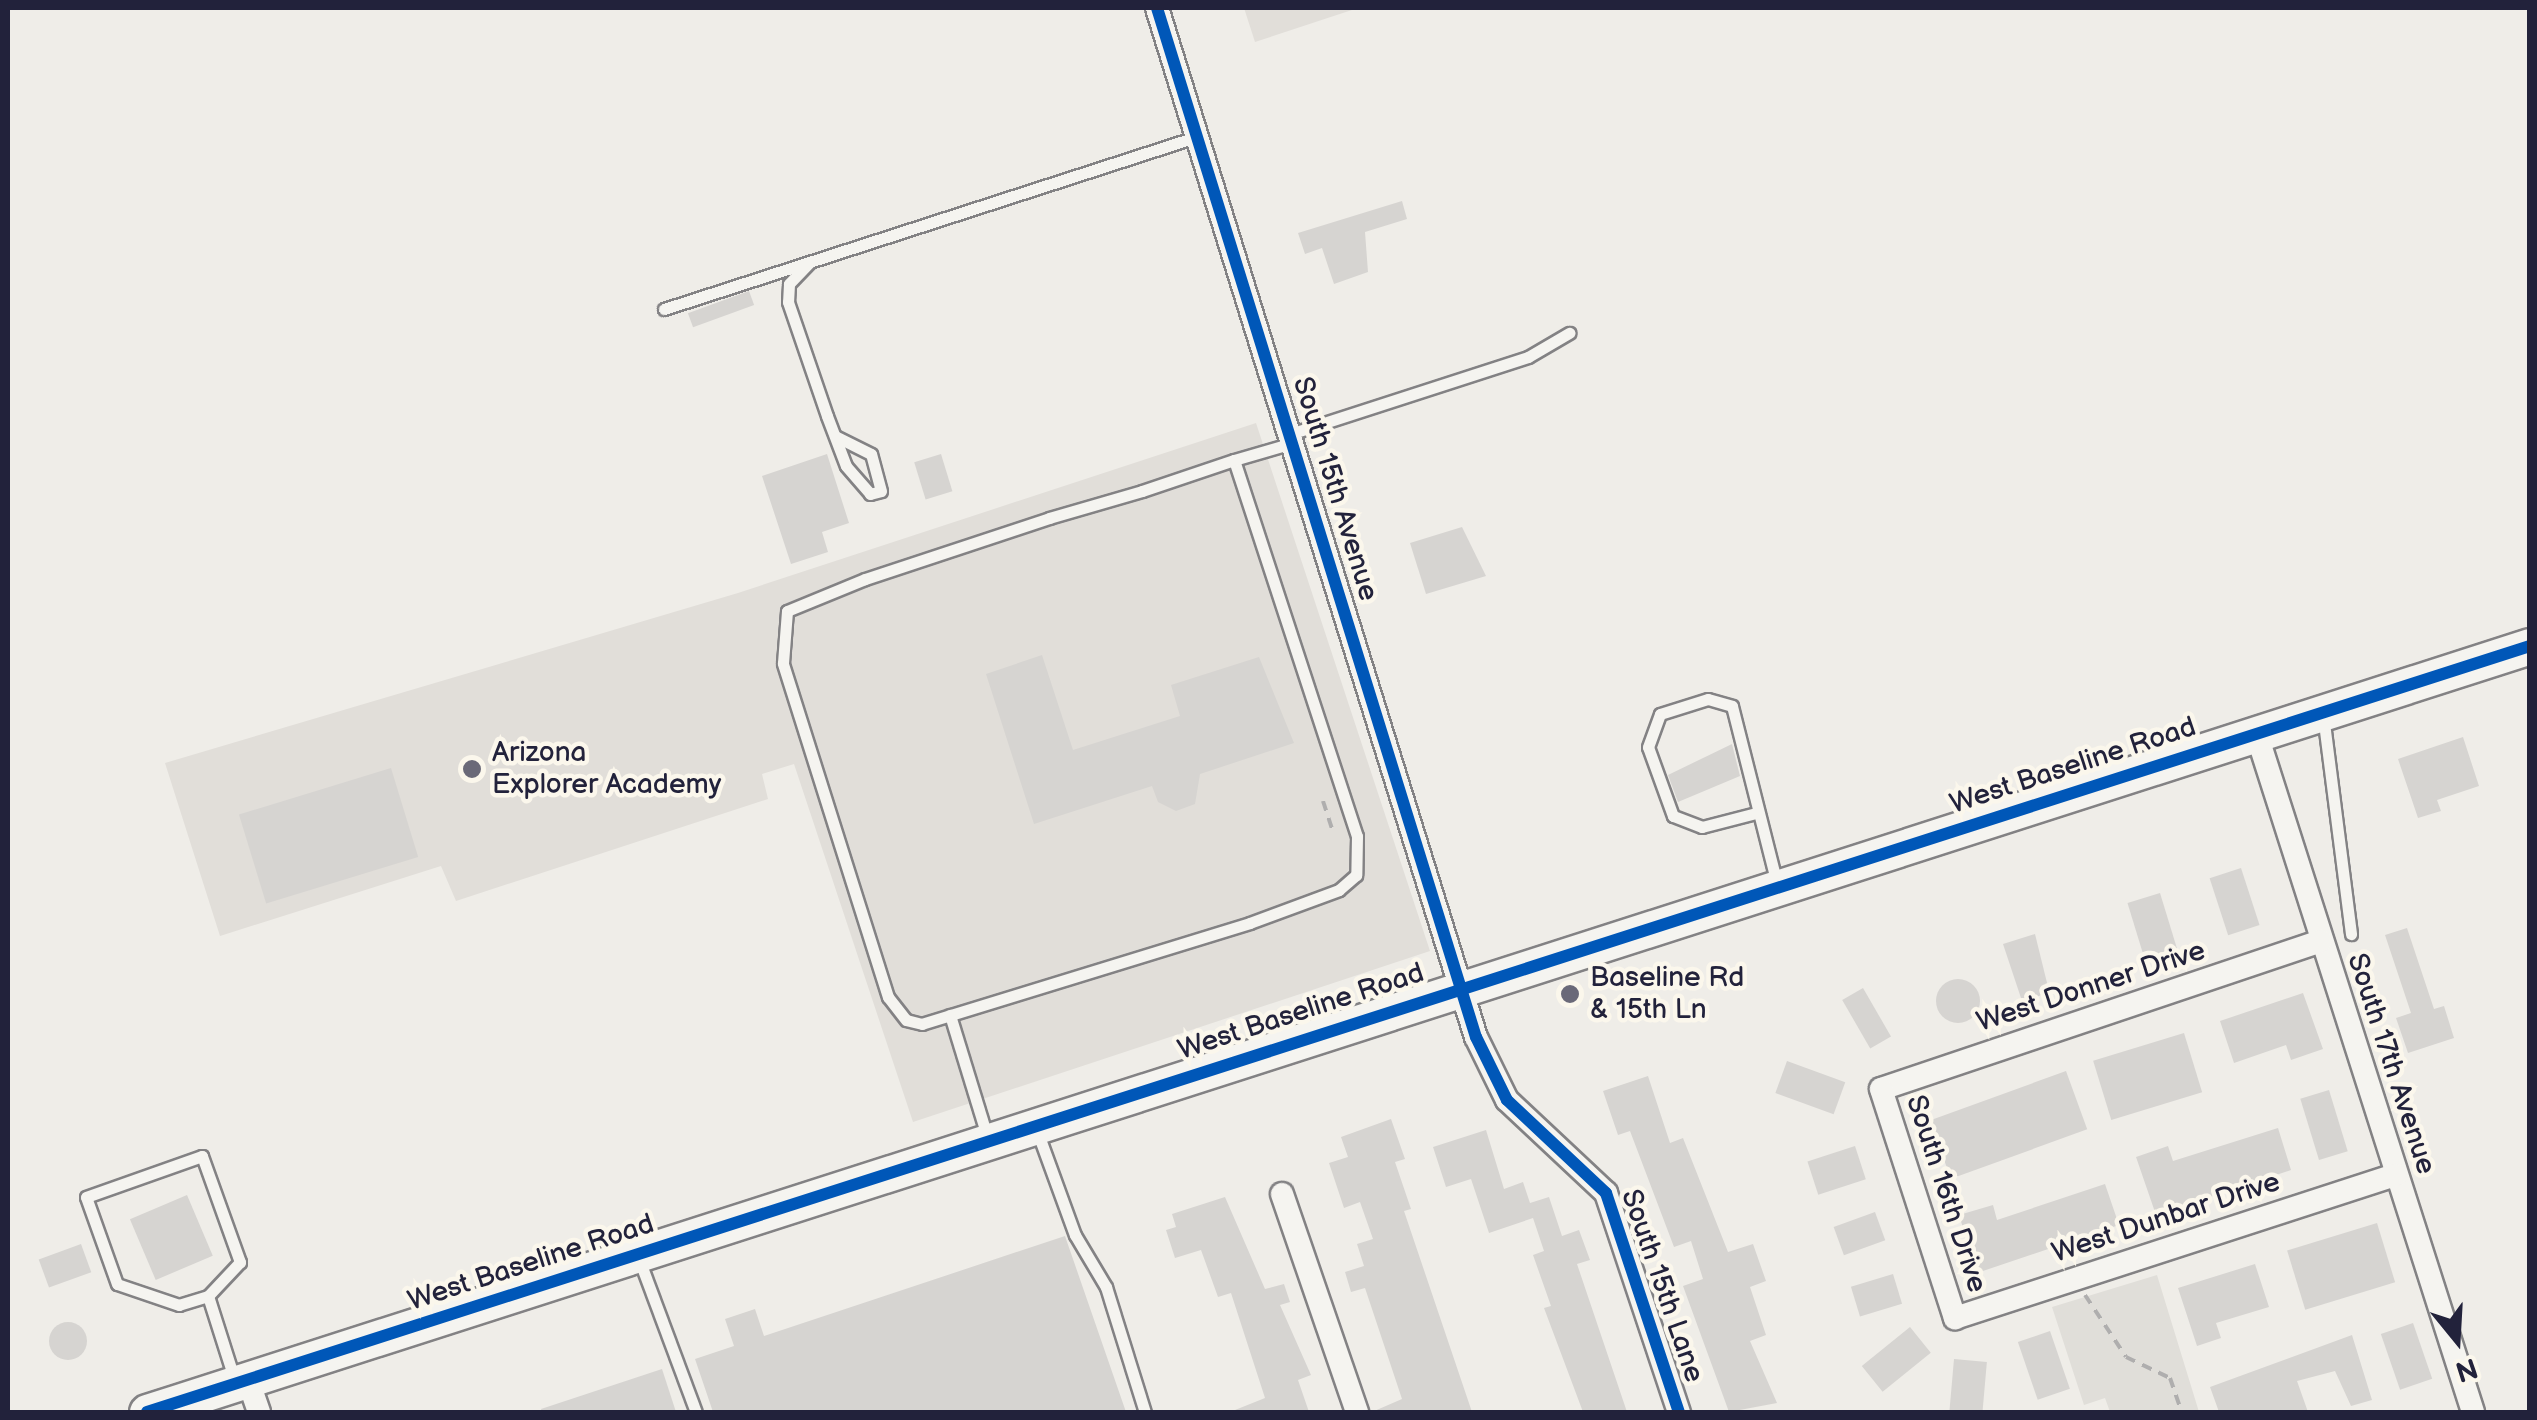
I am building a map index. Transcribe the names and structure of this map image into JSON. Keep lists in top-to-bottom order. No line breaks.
{"streets":{"main road":["West Baseline Road"],"street":["South 15th Avenue","West Donner Drive","South 17th Avenue","South 16th Drive","West Dunbar Drive","South 15th Lane"]},"crossings":[["South 15th Avenue","West Baseline Road"],["South 15th Avenue","South 15th Lane"],["West Baseline Road","South 17th Avenue"],["West Baseline Road","South 15th Lane"],["West Donner Drive","South 17th Avenue"],["West Donner Drive","South 16th Drive"],["South 17th Avenue","West Dunbar Drive"],["South 16th Drive","West Dunbar Drive"]],"places":["Arizona Explorer Academy","Baseline Rd & 15th Ln"],"north":"bottom"}
